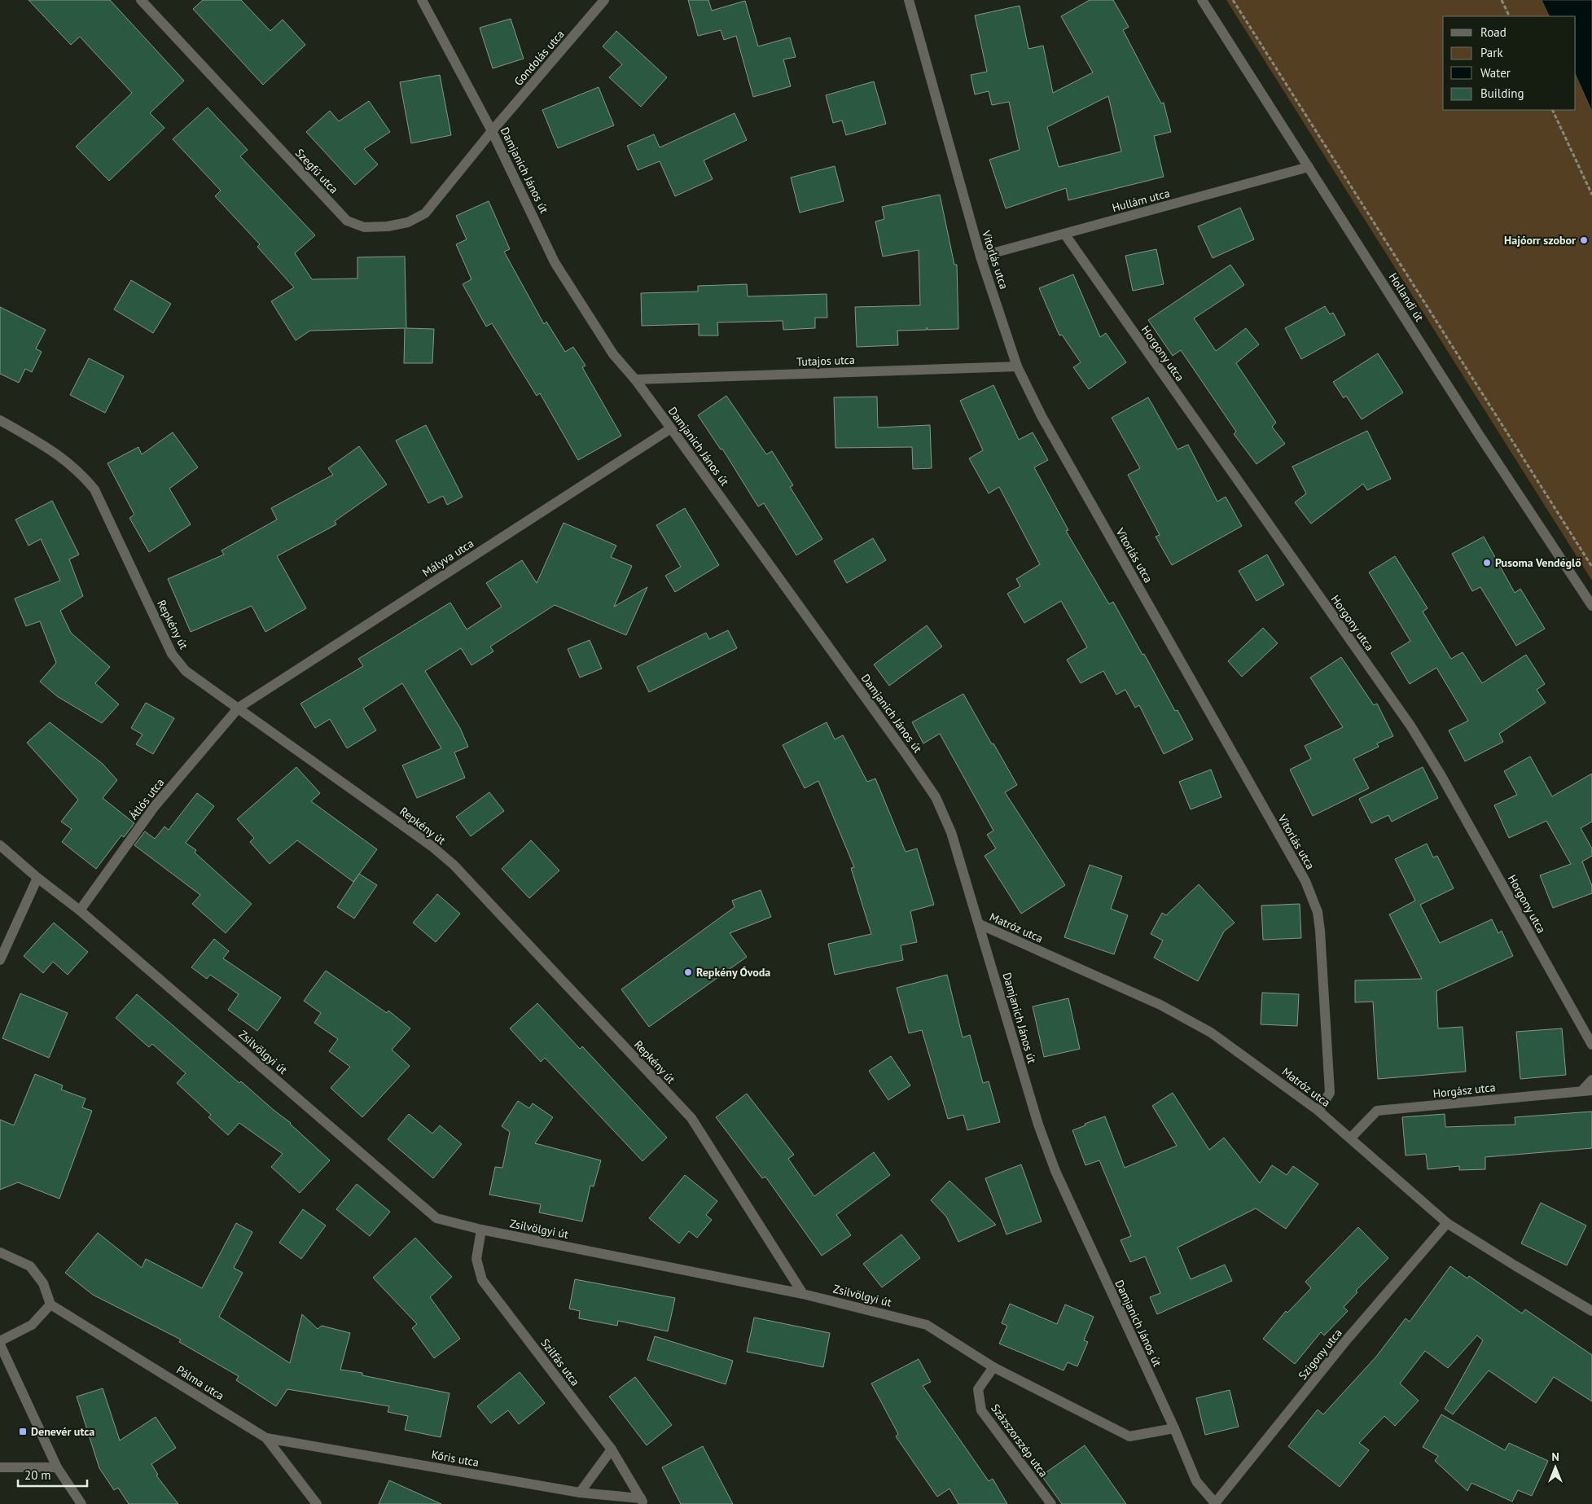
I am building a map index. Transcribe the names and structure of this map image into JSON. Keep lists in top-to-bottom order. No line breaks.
{"streets":{"street":["Gondolás utca","Damjanich János út","Szegfű utca","Hullám utca","Vitorlás utca","Hollandi út","Horgony utca","Tutajos utca","Mályva utca","Repkény út","Átlós utca","Matróz utca","Zsilvölgyi út","Horgász utca","Szigony utca","Szilfás utca","Pálma utca","Százszorszép utca","Kőris utca"]},"crossings":[["Gondolás utca","Damjanich János út"],["Gondolás utca","Szegfű utca"],["Damjanich János út","Szegfű utca"],["Damjanich János út","Tutajos utca"],["Damjanich János út","Mályva utca"],["Damjanich János út","Matróz utca"],["Damjanich János út","Zsilvölgyi út"],["Damjanich János út","Szigony utca"],["Hullám utca","Vitorlás utca"],["Hullám utca","Hollandi út"],["Hullám utca","Horgony utca"],["Vitorlás utca","Tutajos utca"],["Vitorlás utca","Matróz utca"],["Mályva utca","Repkény út"],["Mályva utca","Átlós utca"],["Repkény út","Átlós utca"],["Repkény út","Zsilvölgyi út"],["Átlós utca","Zsilvölgyi út"],["Matróz utca","Horgász utca"],["Matróz utca","Szigony utca"],["Zsilvölgyi út","Szilfás utca"],["Zsilvölgyi út","Százszorszép utca"],["Szilfás utca","Kőris utca"],["Pálma utca","Kőris utca"]],"places":{"other":["Hajóorr szobor","Pusoma Vendéglő","Repkény Óvoda"],"transit":["Denevér utca"]},"legend":["Road","Park","Water","Building"],"scale_bar":"20 m","north":"top"}
